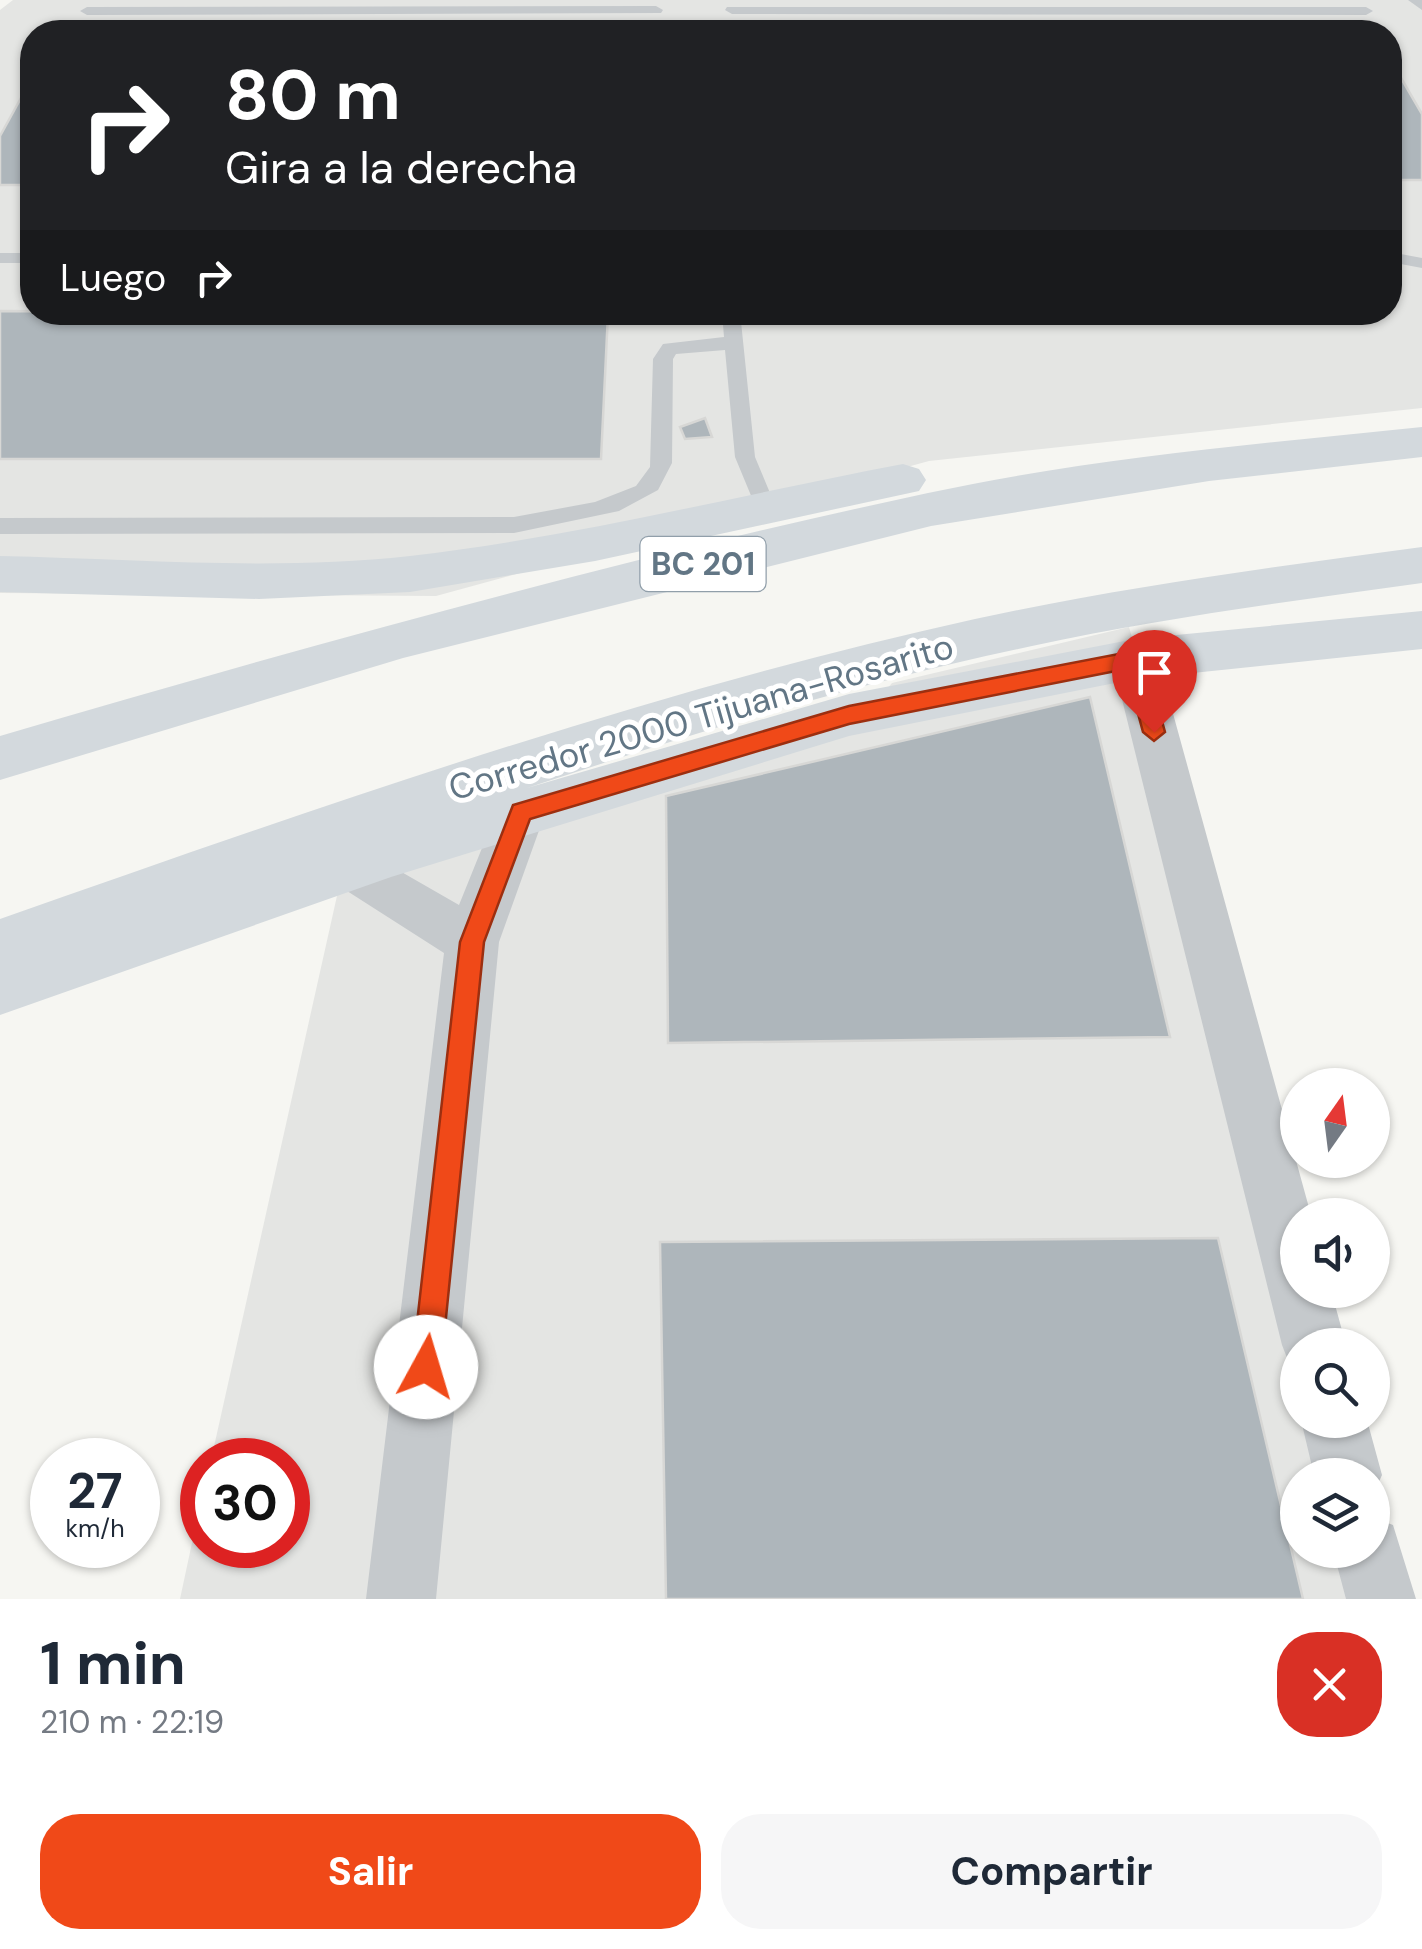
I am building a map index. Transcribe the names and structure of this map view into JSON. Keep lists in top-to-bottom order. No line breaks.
{"streets":{"highway":["BC 201","Corredor 2000 Tijuana-Rosarito"]},"north":"top","page":{"turn":["80 m","Gira a la derecha"],"then":"Luego","speed":"27 km/h","limit":"30","heading":["1 min","210 m · 22:19"],"buttons":["Salir","Compartir"]}}
